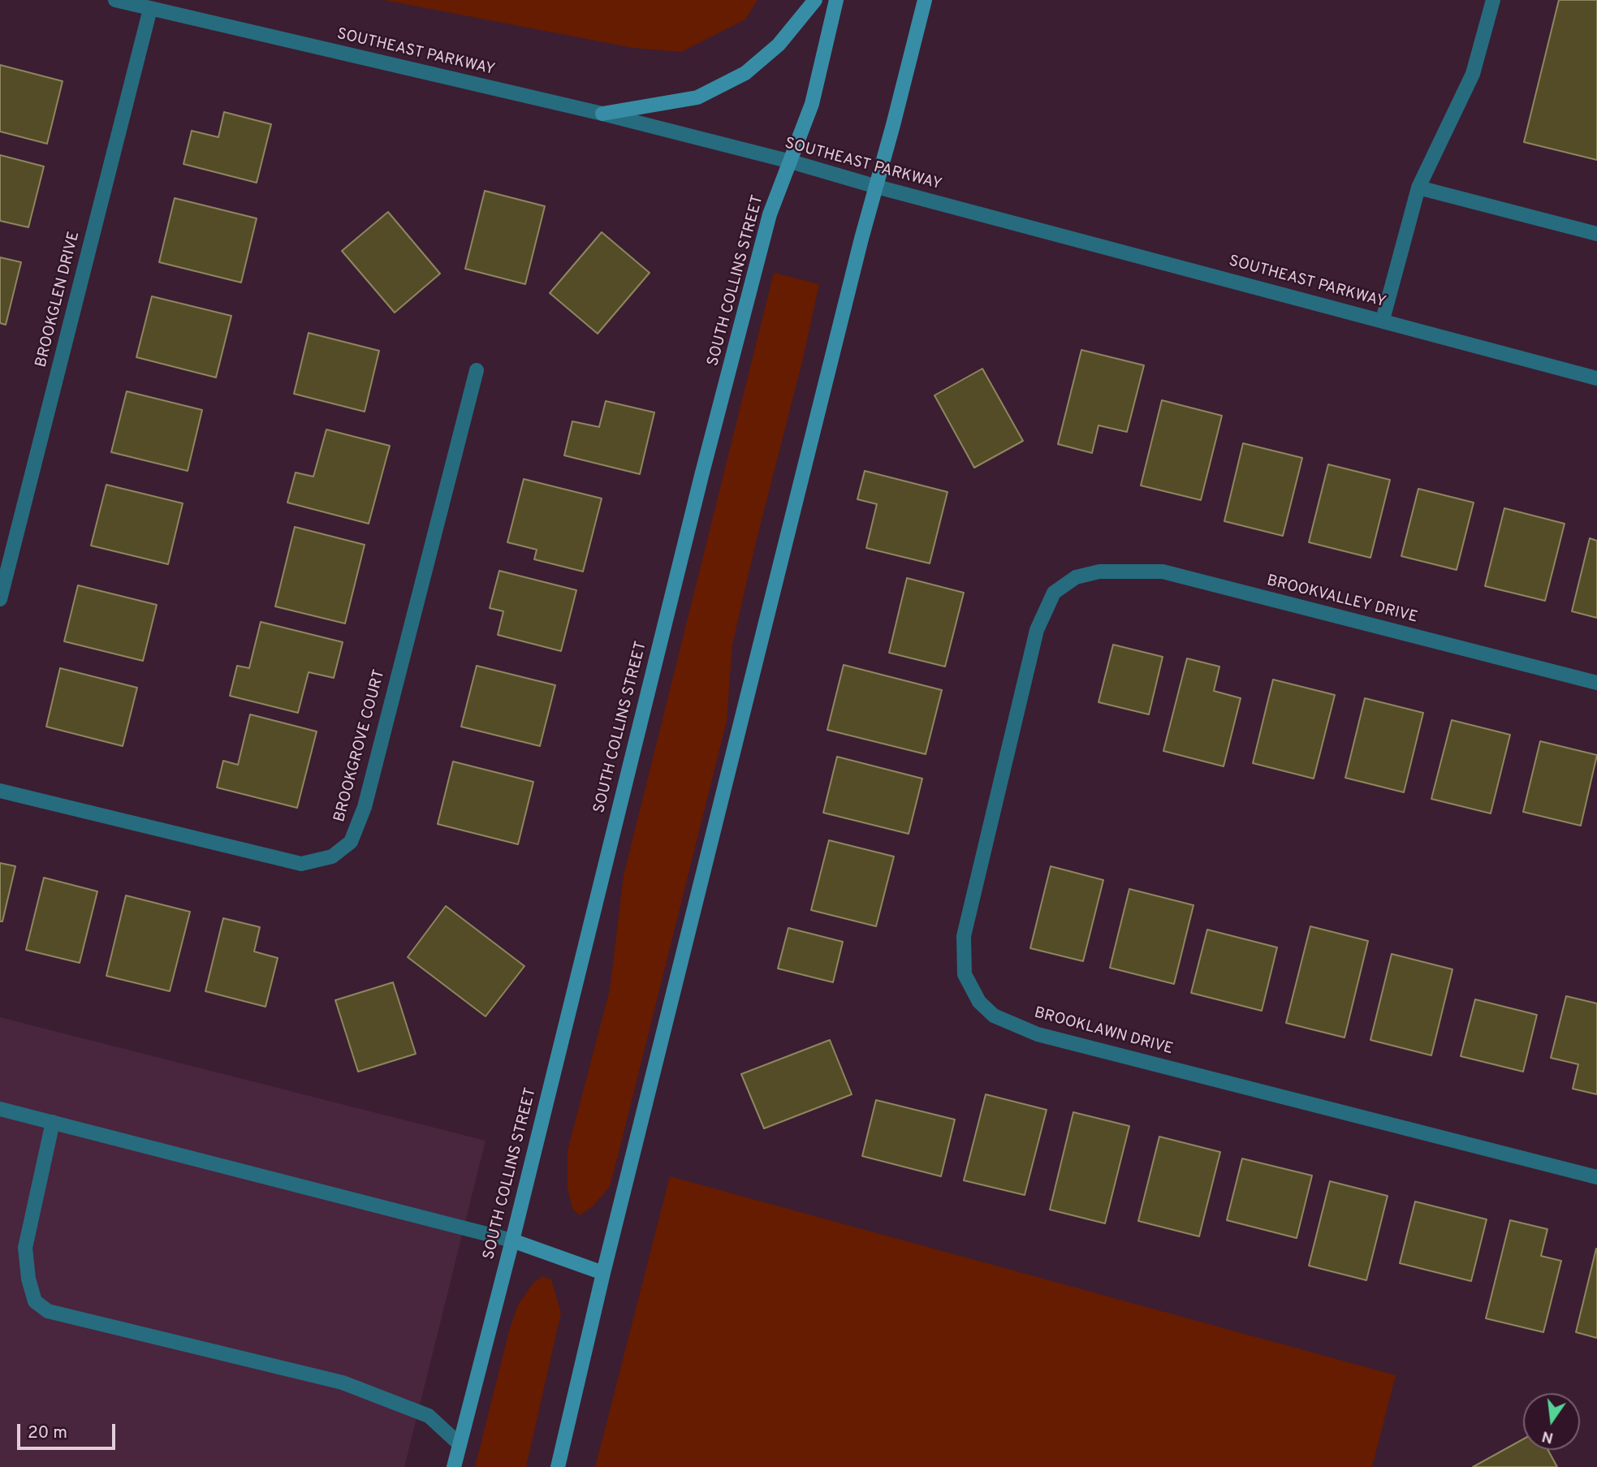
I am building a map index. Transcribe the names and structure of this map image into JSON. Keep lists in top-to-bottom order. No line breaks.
{"streets":{"main road":["SOUTH COLLINS STREET"],"street":["SOUTHEAST PARKWAY","BROOKGLEN DRIVE","BROOKVALLEY DRIVE","BROOKGROVE COURT","BROOKLAWN DRIVE"]},"crossings":[["SOUTHEAST PARKWAY","SOUTH COLLINS STREET"],["SOUTHEAST PARKWAY","BROOKGLEN DRIVE"],["BROOKVALLEY DRIVE","BROOKLAWN DRIVE"]],"scale_bar":"20 m","north":"bottom"}
